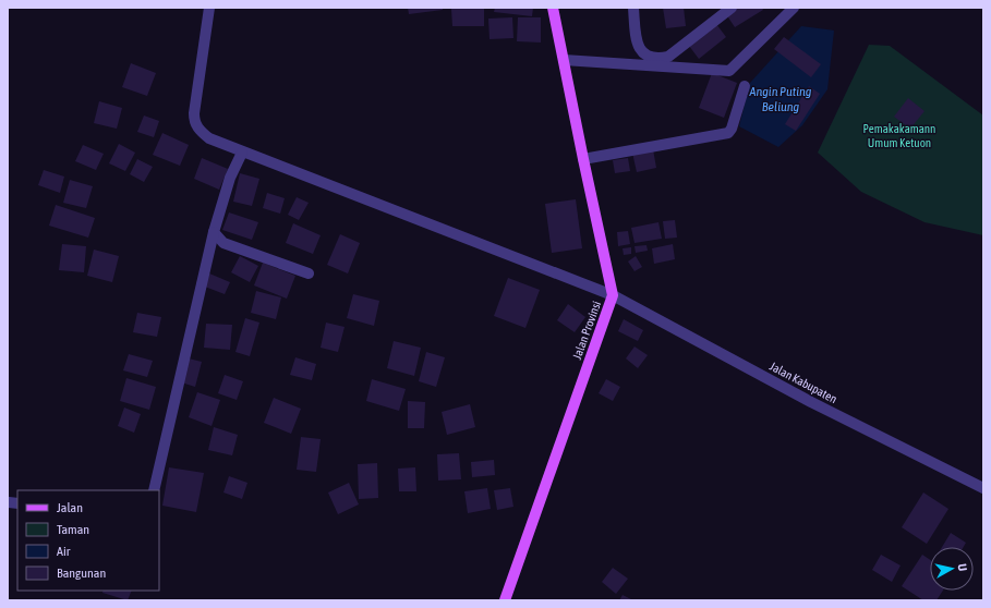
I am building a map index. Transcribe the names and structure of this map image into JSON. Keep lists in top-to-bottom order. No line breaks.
{"streets":{"main road":["Jalan Provinsi"],"street":["Jalan Kabupaten"]},"crossings":[["Jalan Provinsi","Jalan Kabupaten"]],"water":["Angin Puting Beliung"],"parks":["Pemakakamann Umum Ketuon"],"legend":["Jalan","Taman","Air","Bangunan"],"north":"right"}
